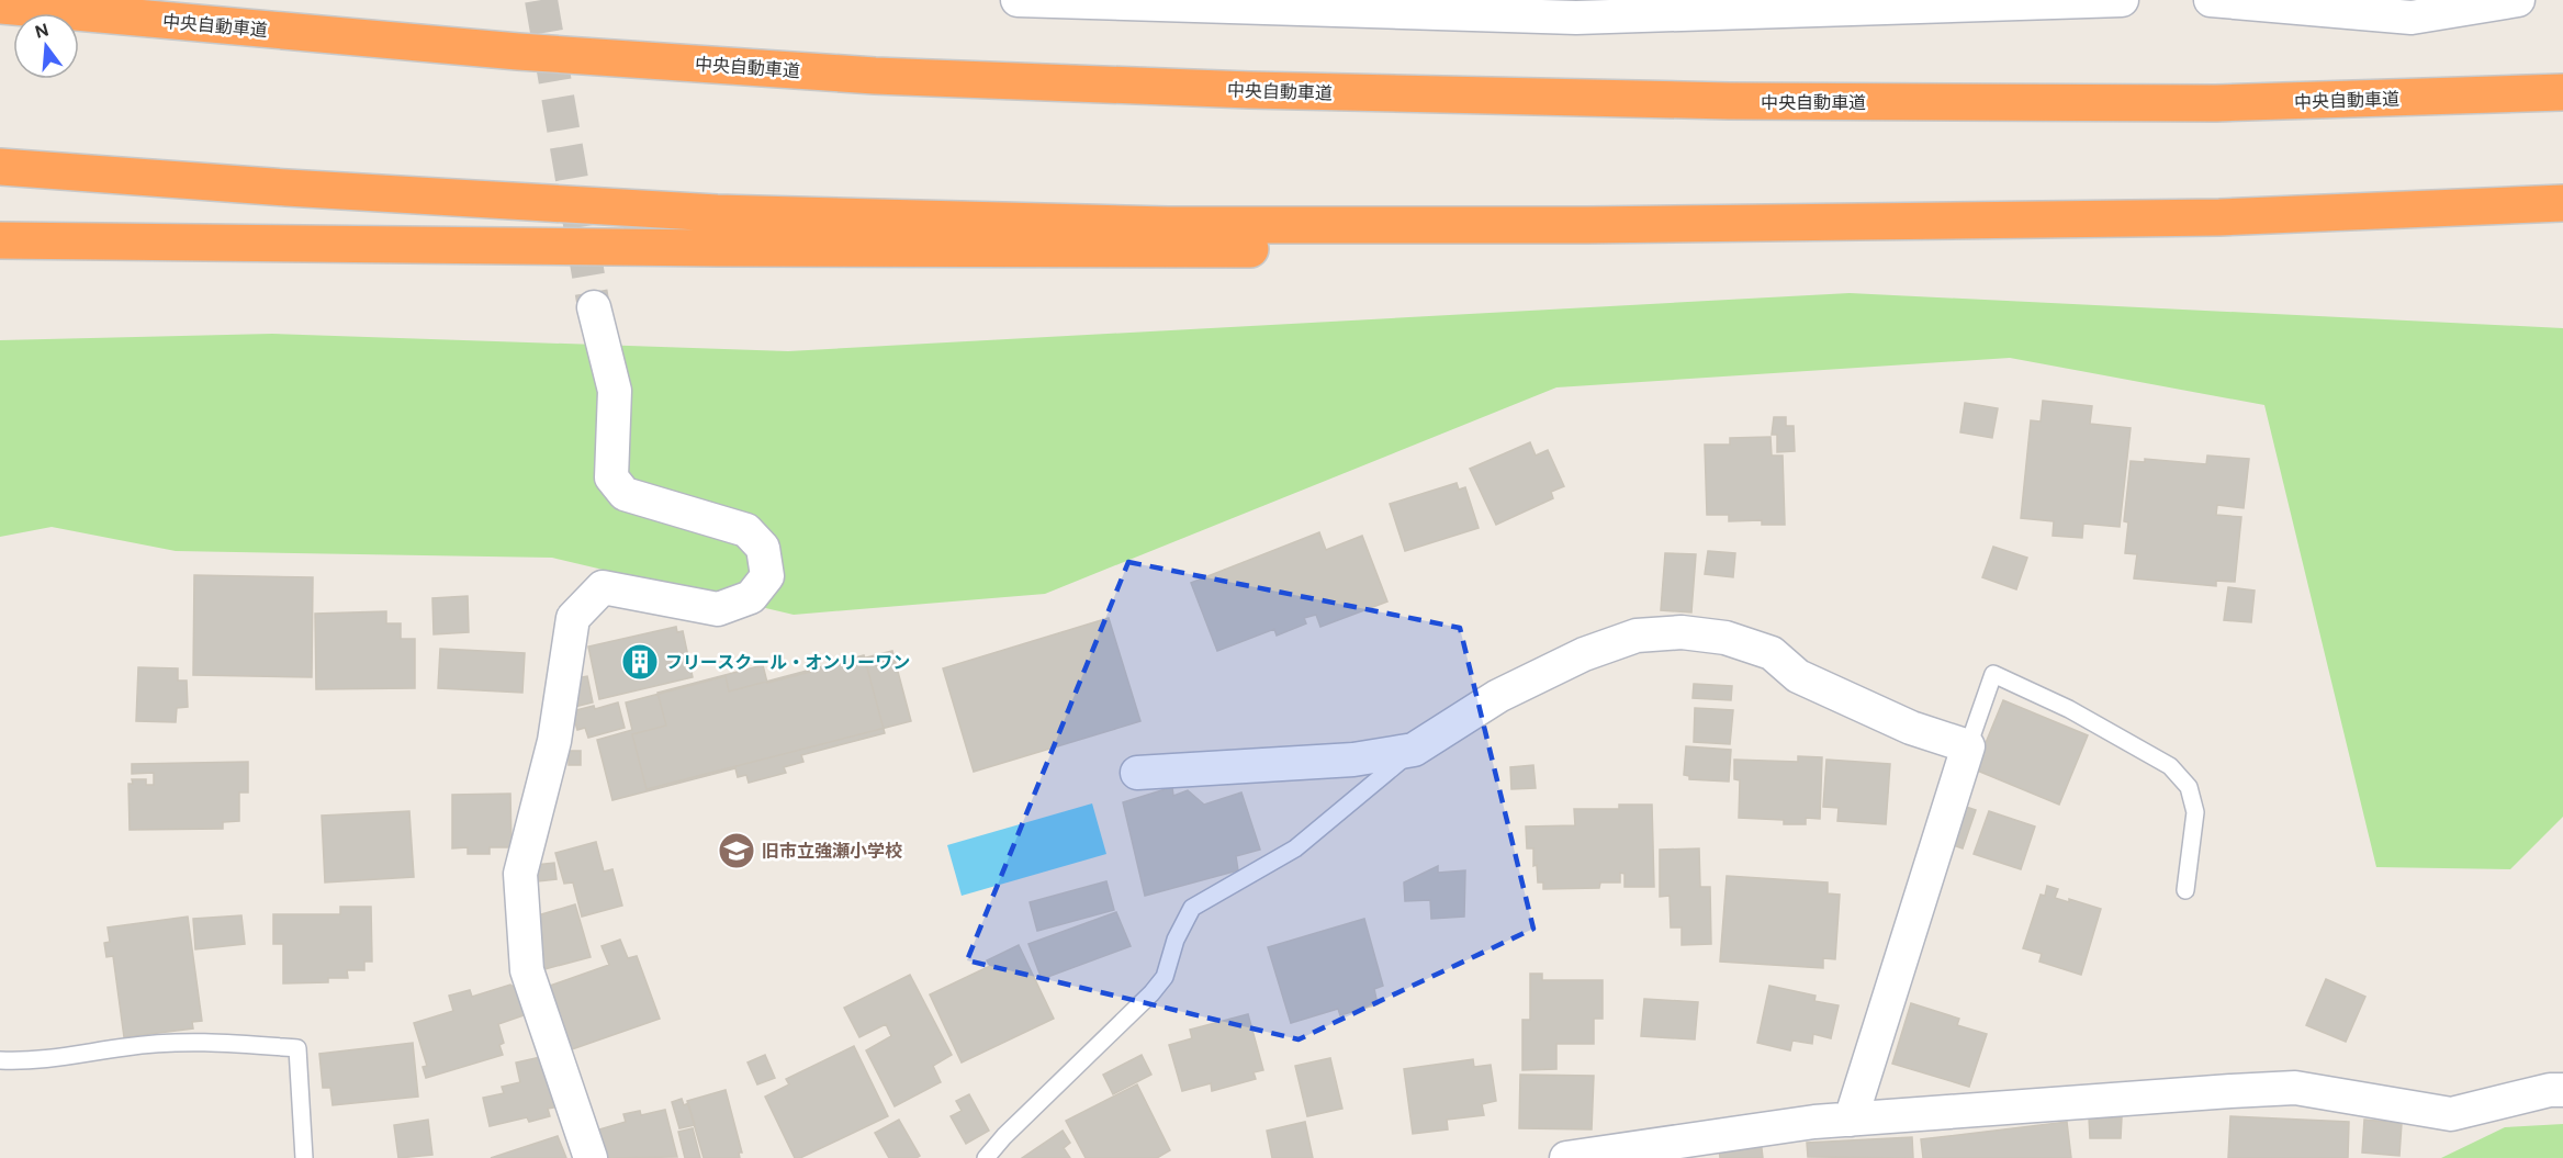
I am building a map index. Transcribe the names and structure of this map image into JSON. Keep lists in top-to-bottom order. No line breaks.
{"streets":{"highway":["中央自動車道"]},"places":{"building":["フリースクール・オンリーワン"],"school or university":["旧市立強瀬小学校"]},"north":"top"}
